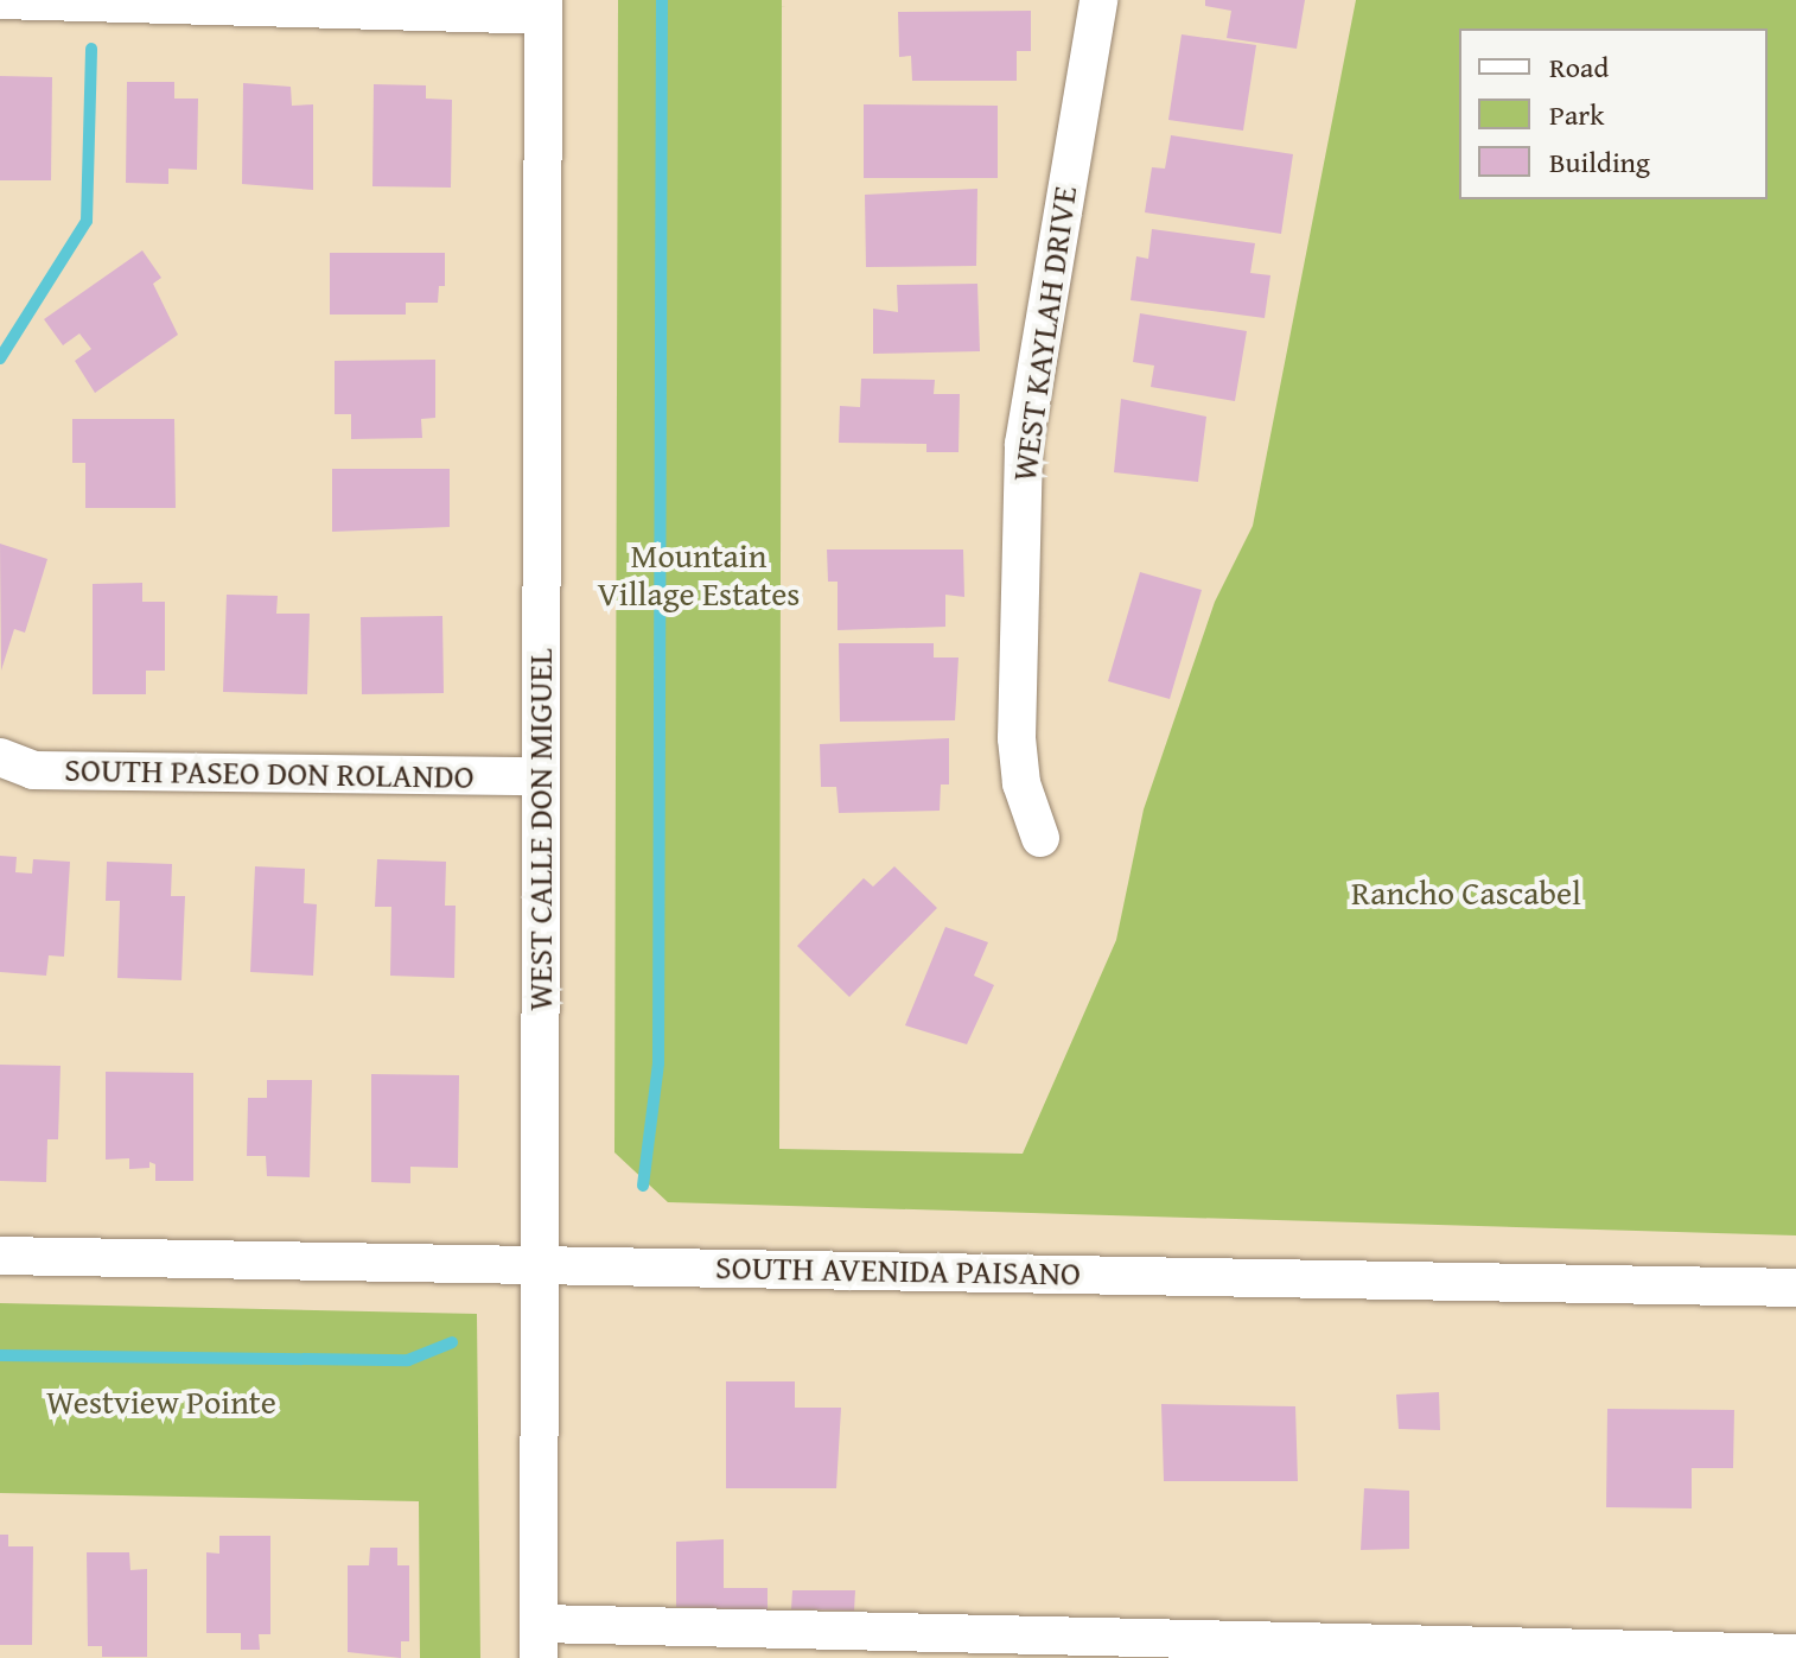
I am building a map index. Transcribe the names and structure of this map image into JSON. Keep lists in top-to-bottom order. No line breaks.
{"streets":{"street":["WEST KAYLAH DRIVE","SOUTH PASEO DON ROLANDO","WEST CALLE DON MIGUEL","SOUTH AVENIDA PAISANO"]},"crossings":[["SOUTH PASEO DON ROLANDO","WEST CALLE DON MIGUEL"],["WEST CALLE DON MIGUEL","SOUTH AVENIDA PAISANO"]],"parks":["Mountain Village Estates","Rancho Cascabel","Westview Pointe"],"legend":["Road","Park","Building"]}
